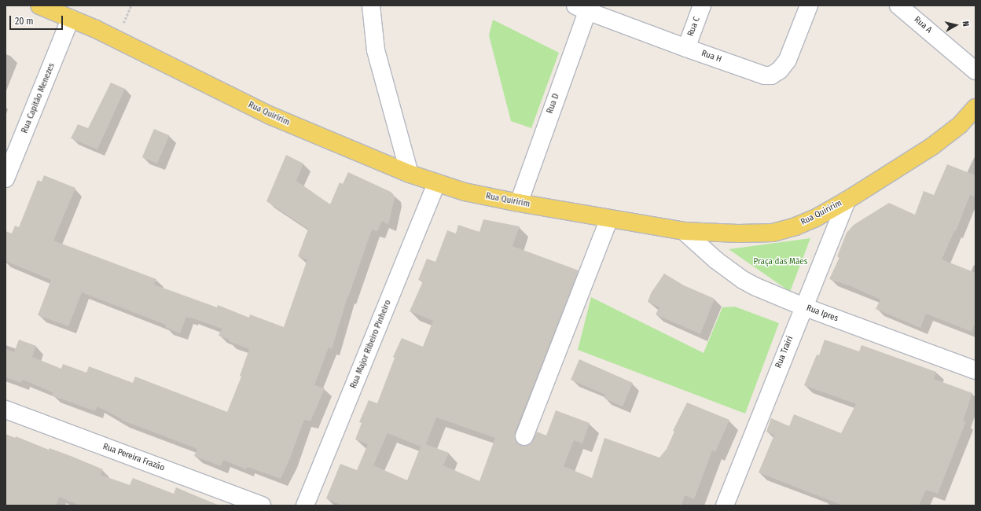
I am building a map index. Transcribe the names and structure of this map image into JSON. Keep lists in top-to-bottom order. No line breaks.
{"streets":{"main road":["Rua Quiririm"],"street":["Rua A","Rua C","Rua H","Rua Capitão Menezes","Rua D","Rua Ipres","Rua Major Ribeiro Pinheiro","Rua Trairi","Rua Pereira Frazão"]},"crossings":[["Rua C","Rua H"],["Rua H","Rua D"],["Rua Capitão Menezes","Rua Quiririm"],["Rua D","Rua Quiririm"],["Rua Quiririm","Rua Ipres"],["Rua Quiririm","Rua Major Ribeiro Pinheiro"],["Rua Quiririm","Rua Trairi"],["Rua Ipres","Rua Trairi"]],"parks":["Praça das Mães"],"scale_bar":"20 m","north":"right"}
